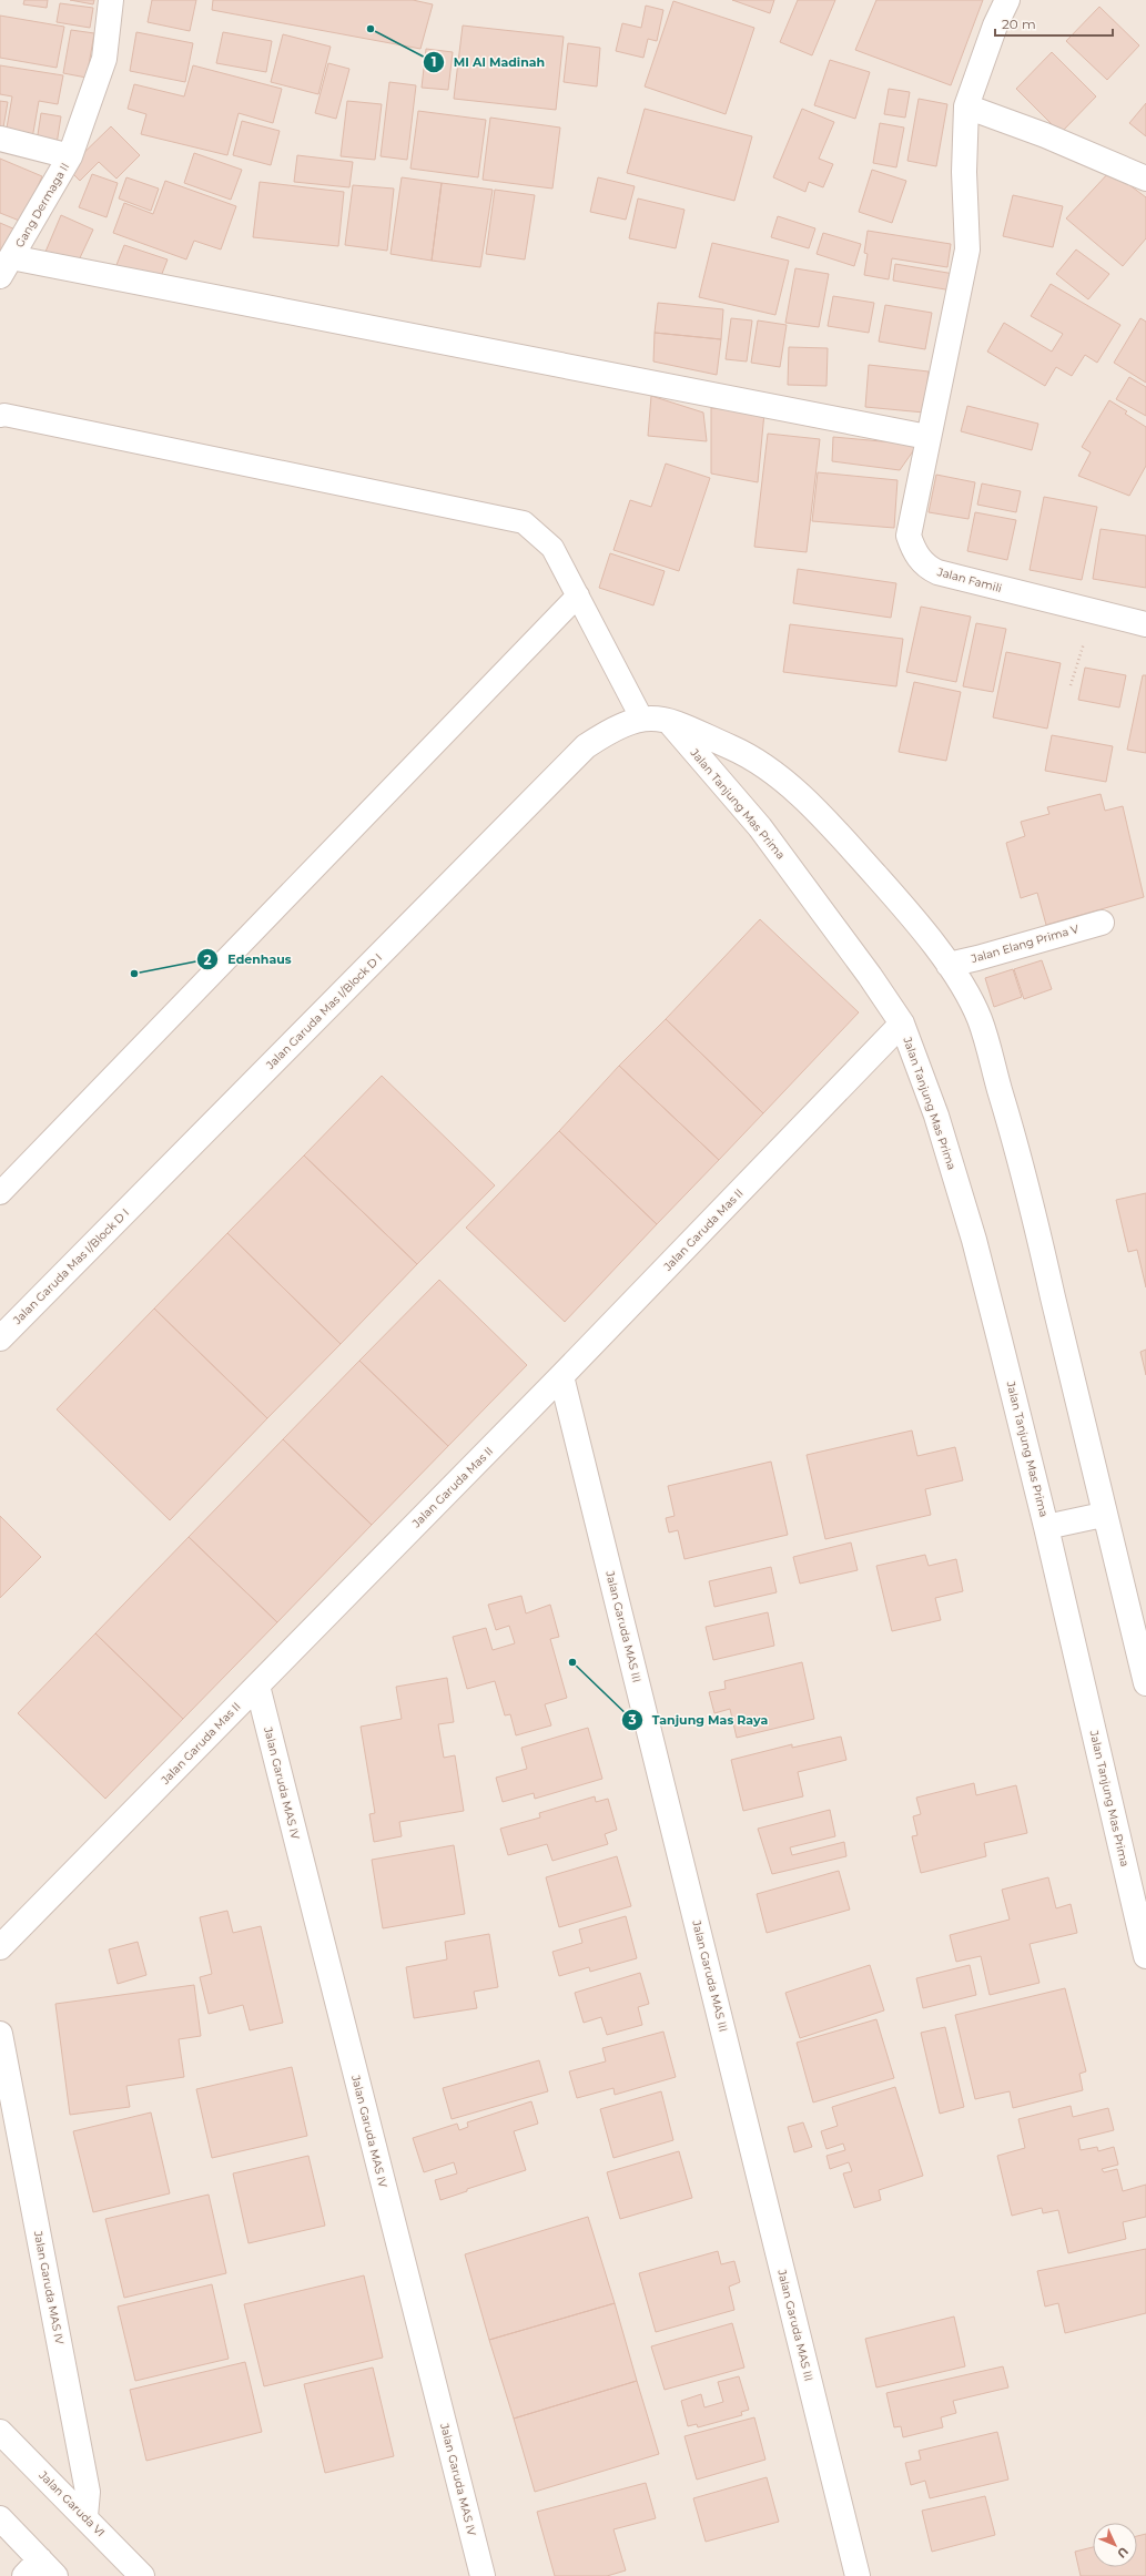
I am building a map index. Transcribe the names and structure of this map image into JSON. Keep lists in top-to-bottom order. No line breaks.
{"streets":{"street":["Gang Dermaga II","Jalan Famili","Jalan Tanjung Mas Prima","Jalan Elang Prima V","Jalan Garuda Mas I/Block D I","Jalan Garuda Mas II","Jalan Garuda MAS III","Jalan Garuda MAS IV","Jalan Garuda VI"]},"crossings":[["Jalan Tanjung Mas Prima","Jalan Elang Prima V"],["Jalan Tanjung Mas Prima","Jalan Garuda Mas I/Block D I"],["Jalan Tanjung Mas Prima","Jalan Garuda Mas II"],["Jalan Garuda Mas II","Jalan Garuda MAS III"],["Jalan Garuda Mas II","Jalan Garuda MAS IV"],["Jalan Garuda MAS IV","Jalan Garuda VI"]],"places":["MI Al Madinah","Edenhaus","Tanjung Mas Raya"],"scale_bar":"20 m","north":"bottom right"}
